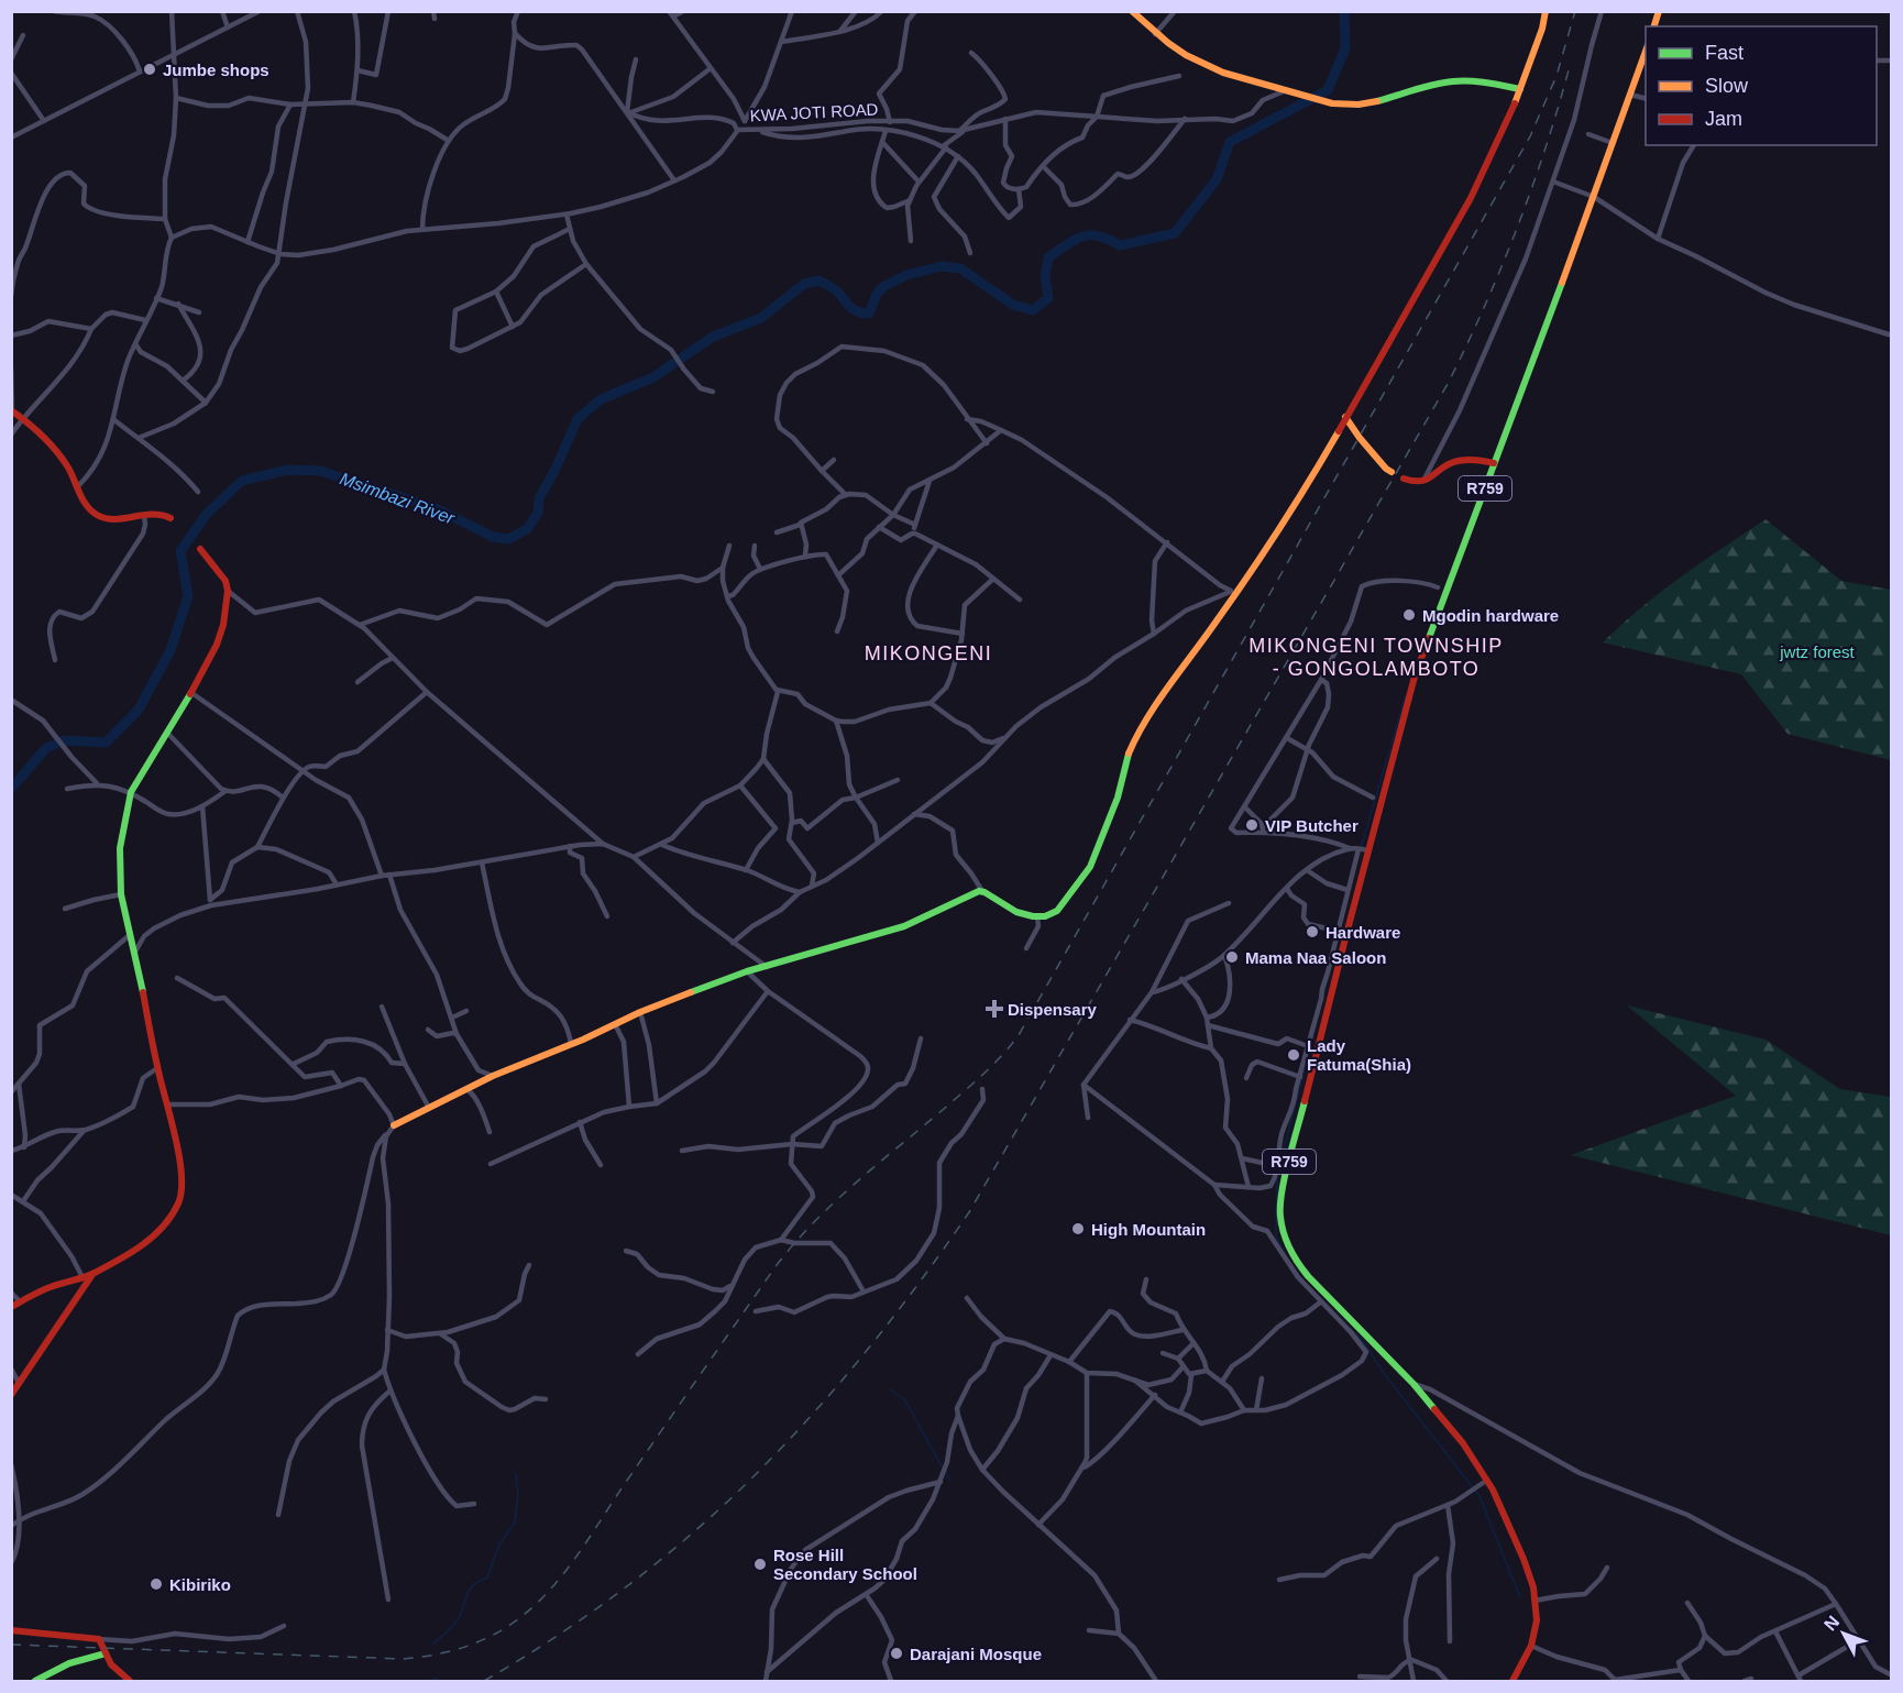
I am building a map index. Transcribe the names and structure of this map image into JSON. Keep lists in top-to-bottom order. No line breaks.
{"streets":{"street":["KWA JOTI ROAD","R759"]},"districts":["MIKONGENI TOWNSHIP - GONGOLAMBOTO","MIKONGENI"],"water":["Msimbazi River"],"parks":["jwtz forest"],"places":{"other":["Jumbe shops","Mgodin hardware","VIP Butcher","Hardware","Mama Naa Saloon","Lady Fatuma(Shia)","High Mountain","Rose Hill Secondary School","Kibiriko","Darajani Mosque"],"health":["Dispensary"]},"legend":["Fast","Slow","Jam"],"north":"top left"}
